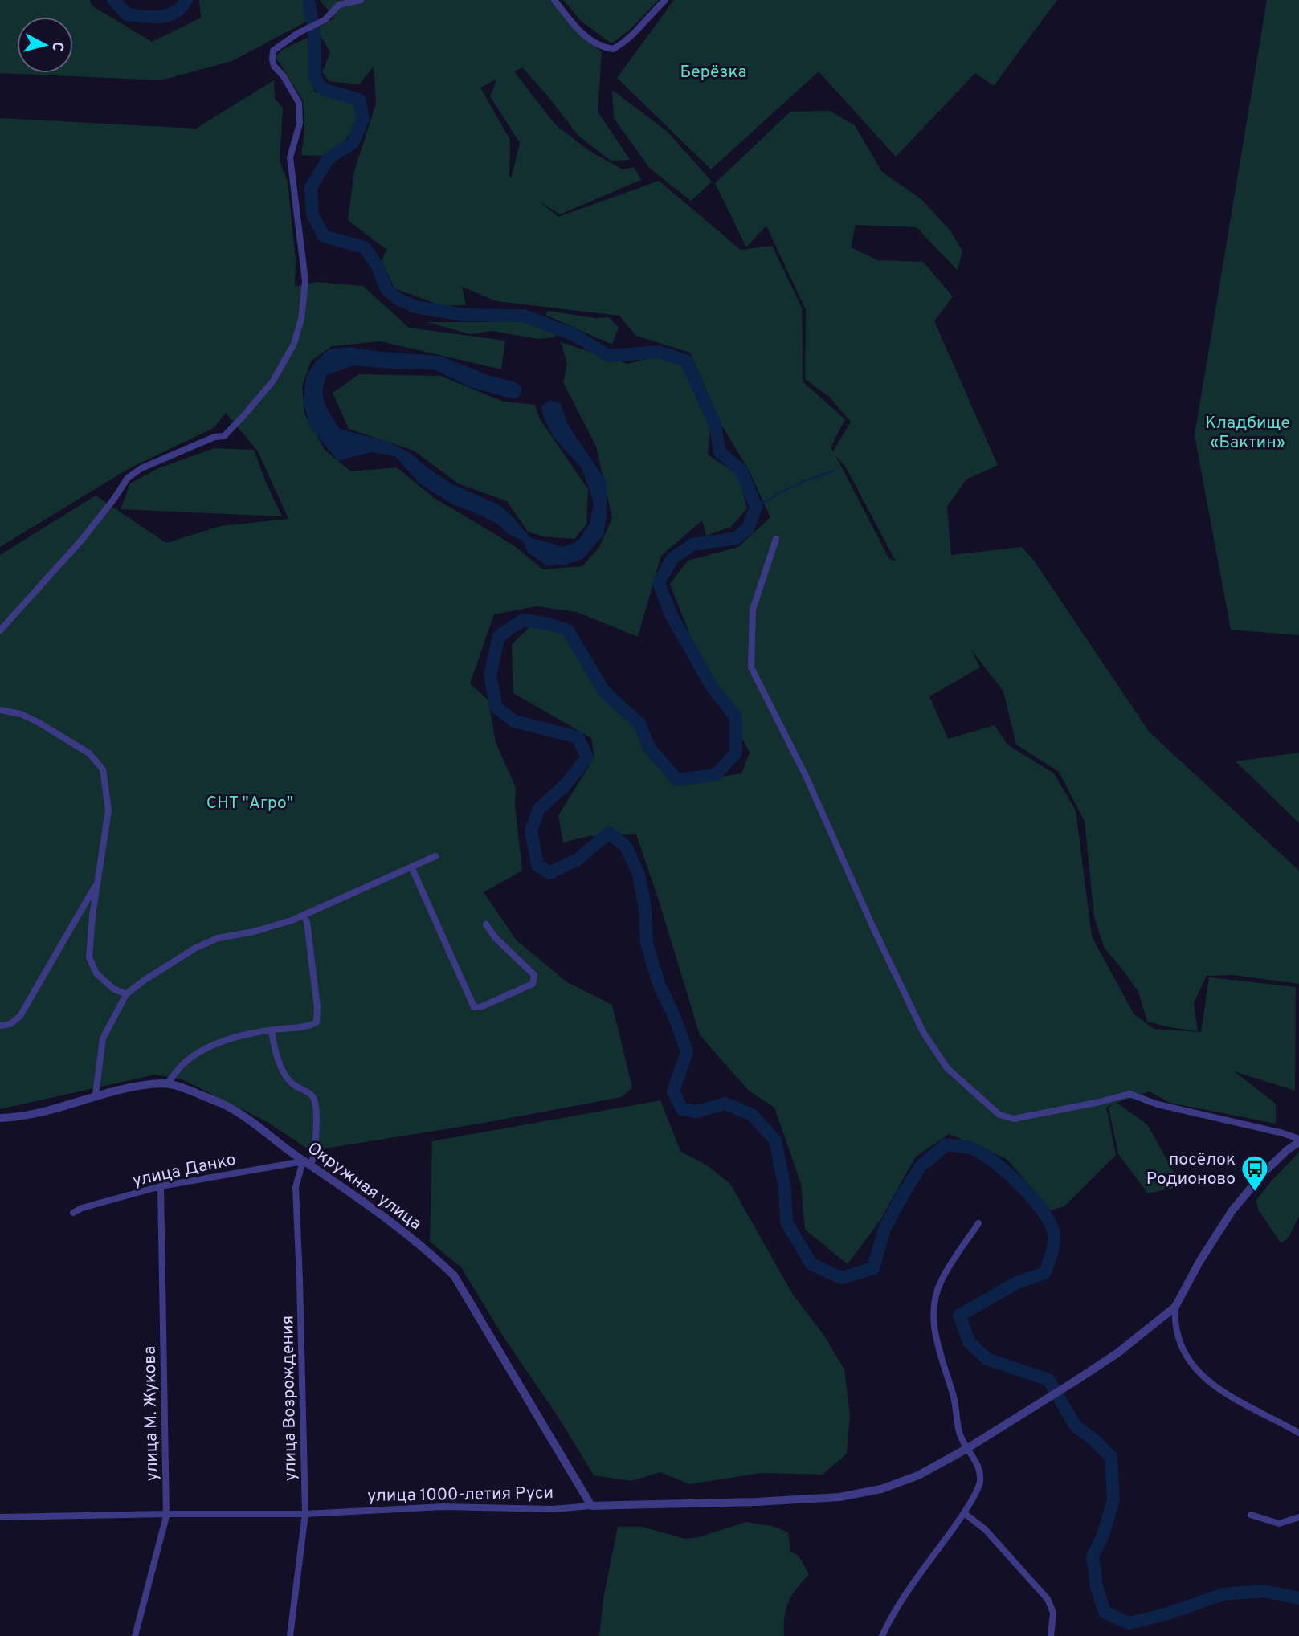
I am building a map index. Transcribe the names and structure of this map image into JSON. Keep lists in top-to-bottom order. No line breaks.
{"streets":{"street":["улица Данко","Окружная улица","улица Возрождения","улица М. Жукова","улица 1000-летия Руси"]},"crossings":[["улица Данко","Окружная улица"],["улица Данко","улица Возрождения"],["улица Данко","улица М. Жукова"],["Окружная улица","улица Возрождения"],["Окружная улица","улица 1000-летия Руси"],["улица Возрождения","улица 1000-летия Руси"],["улица М. Жукова","улица 1000-летия Руси"]],"parks":["Берёзка","Кладбище «Бактин»","СНТ \"Агро\""],"places":{"bus stop":["посёлок Родионово"]},"north":"right"}
